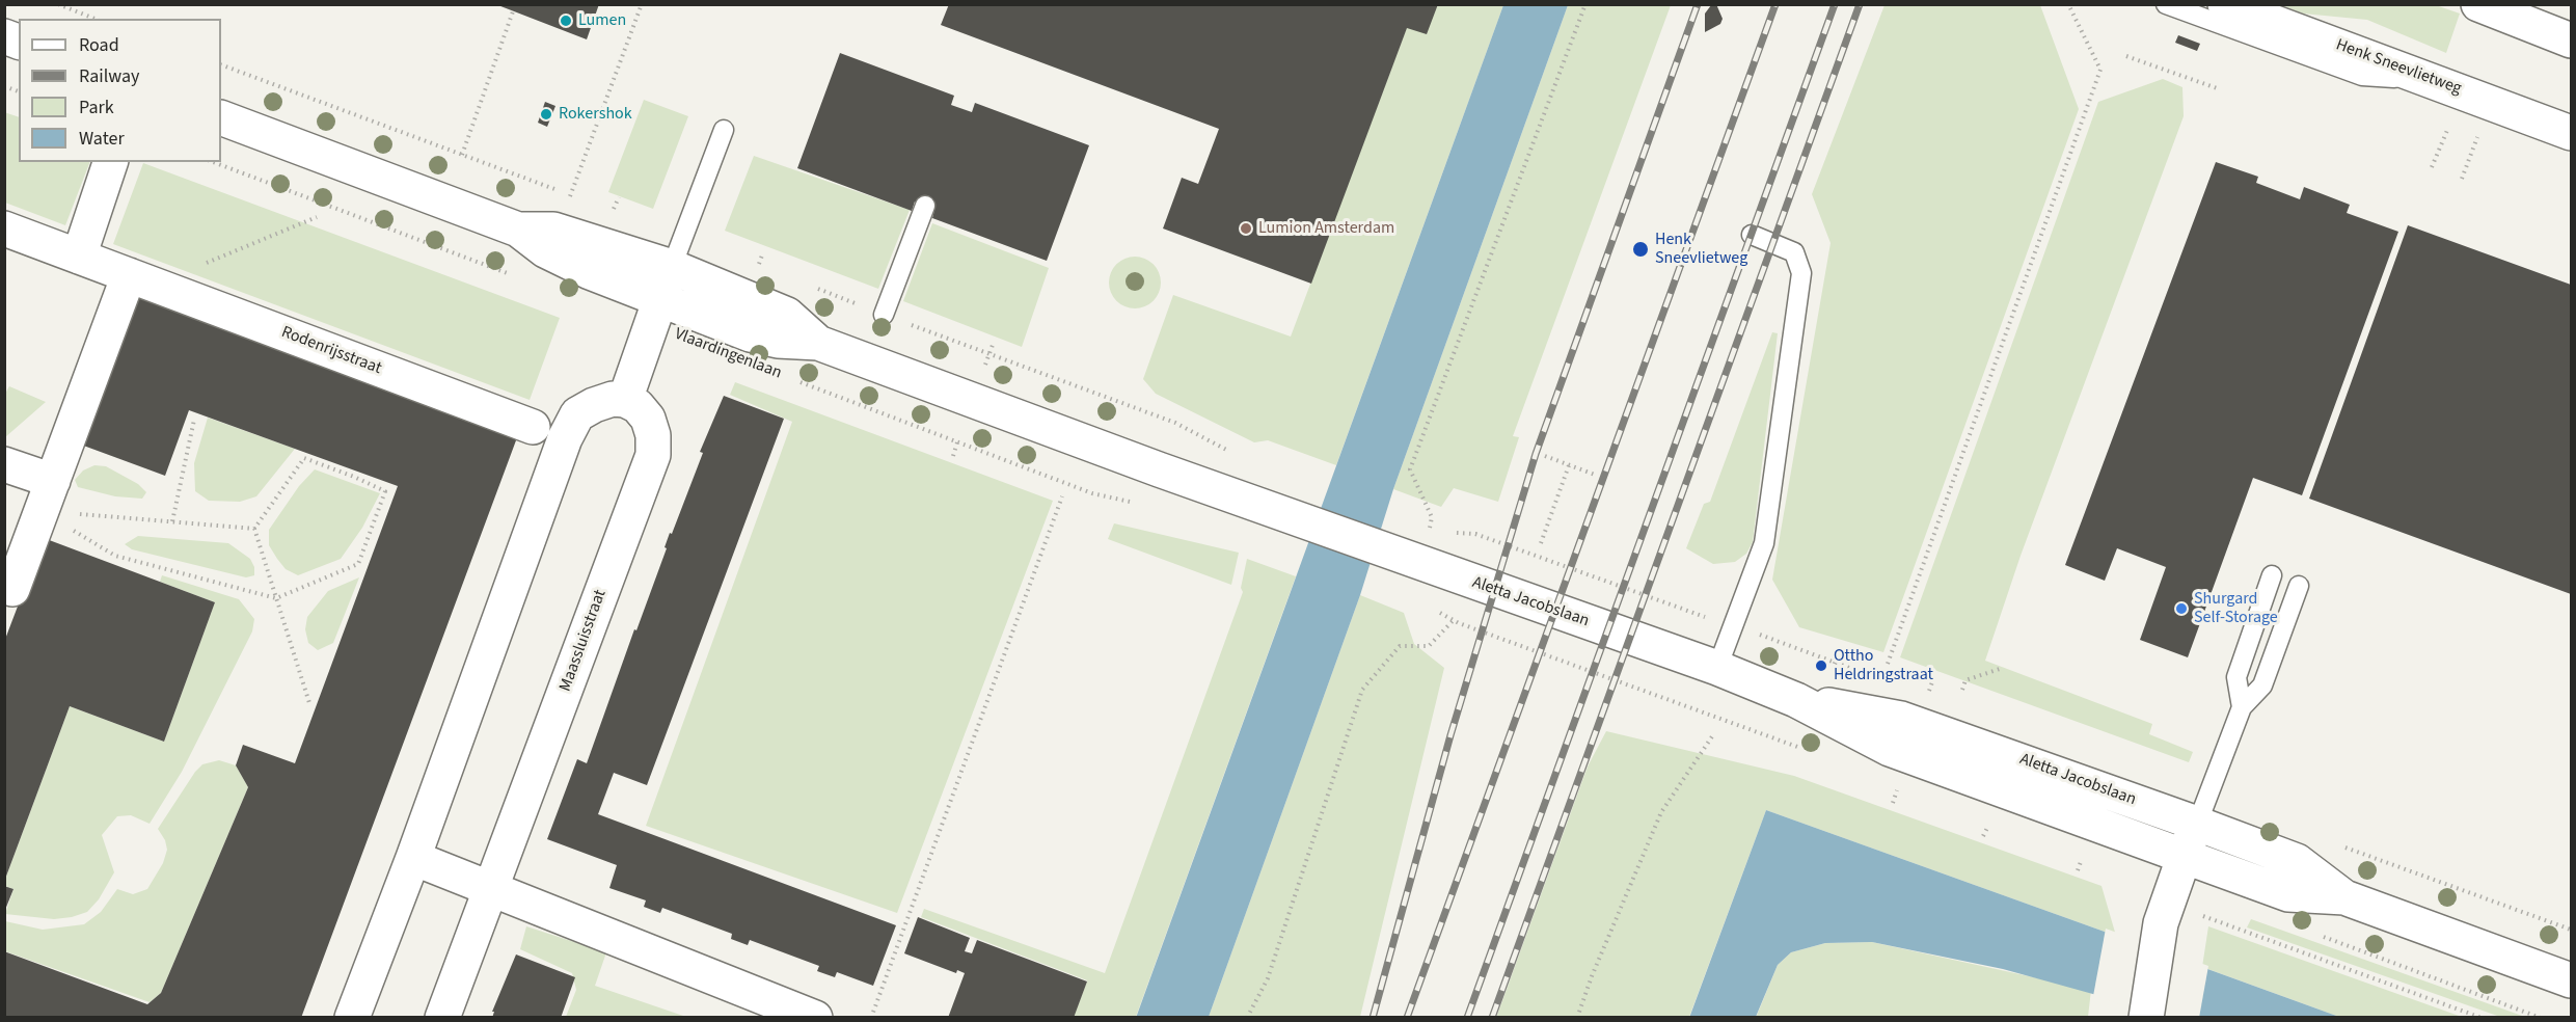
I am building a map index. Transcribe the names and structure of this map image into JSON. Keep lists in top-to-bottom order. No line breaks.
{"streets":{"street":["Henk Sneevlietweg","Rodenrijsstraat","Vlaardingenlaan","Aletta Jacobslaan","Maassluisstraat"]},"crossings":[["Vlaardingenlaan","Aletta Jacobslaan"]],"places":["Lumen","Rokershok","Lumion Amsterdam","Henk Sneevlietweg","Shurgard Self-Storage","Ottho Heldringstraat"],"legend":["Road","Railway","Park","Water"]}
